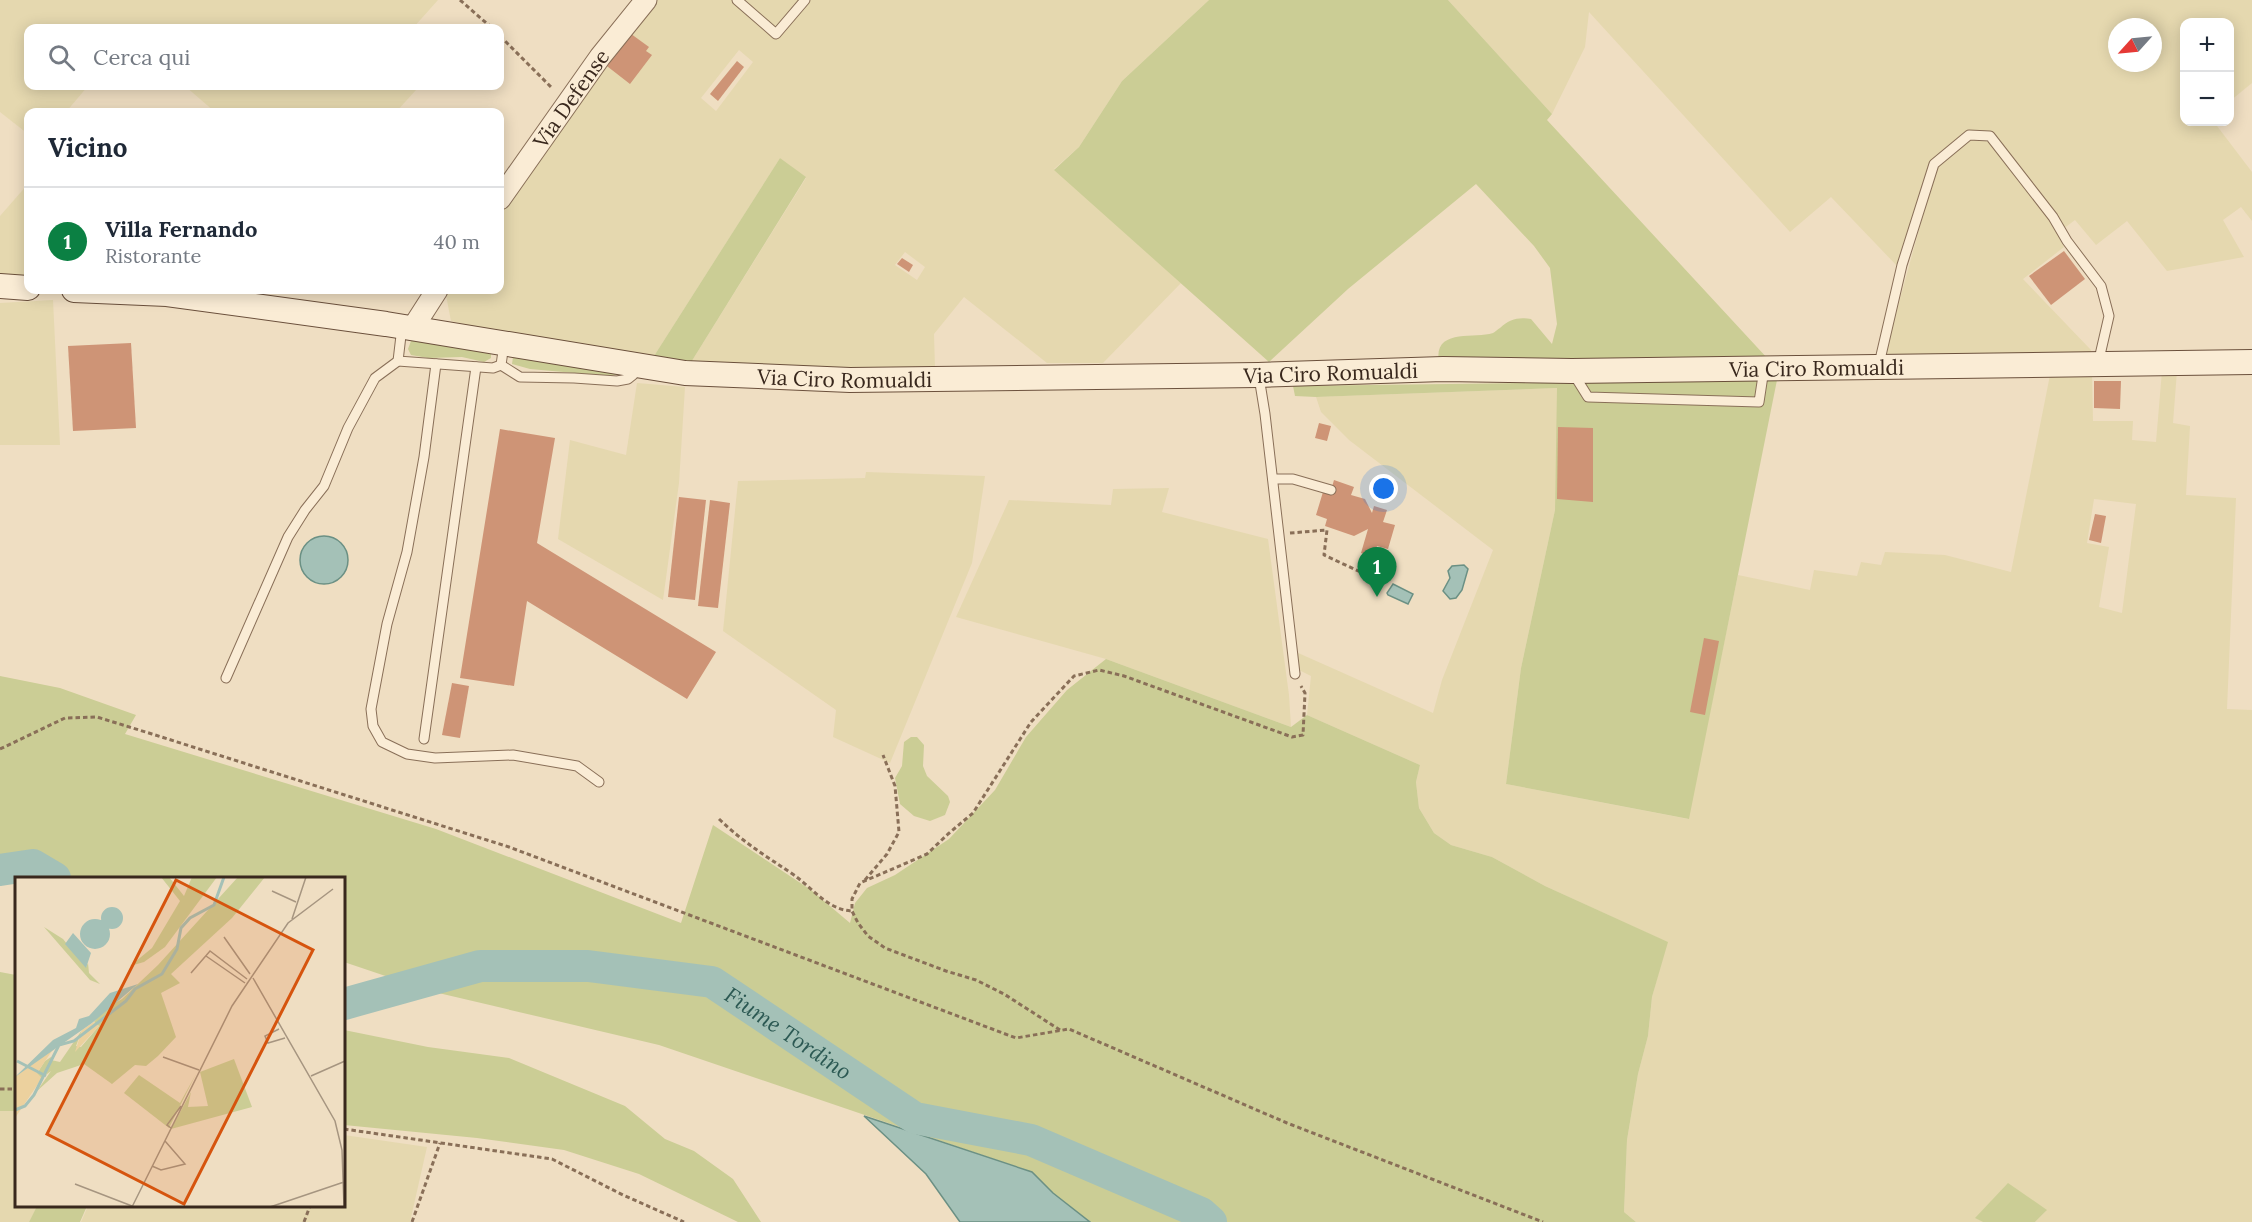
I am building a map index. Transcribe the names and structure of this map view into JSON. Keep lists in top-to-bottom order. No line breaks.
{"streets":{"main road":["Via Ciro Romualdi"],"street":["Via Defense"]},"water":["Fiume Tordino"],"north":"bottom left","page":{"map_buttons":["+","−"],"search":"Cerca qui","heading":"Vicino","list":[{"mark":"1","name":"Villa Fernando","note":"Ristorante","value":"40 m"}],"pins":"1"}}
